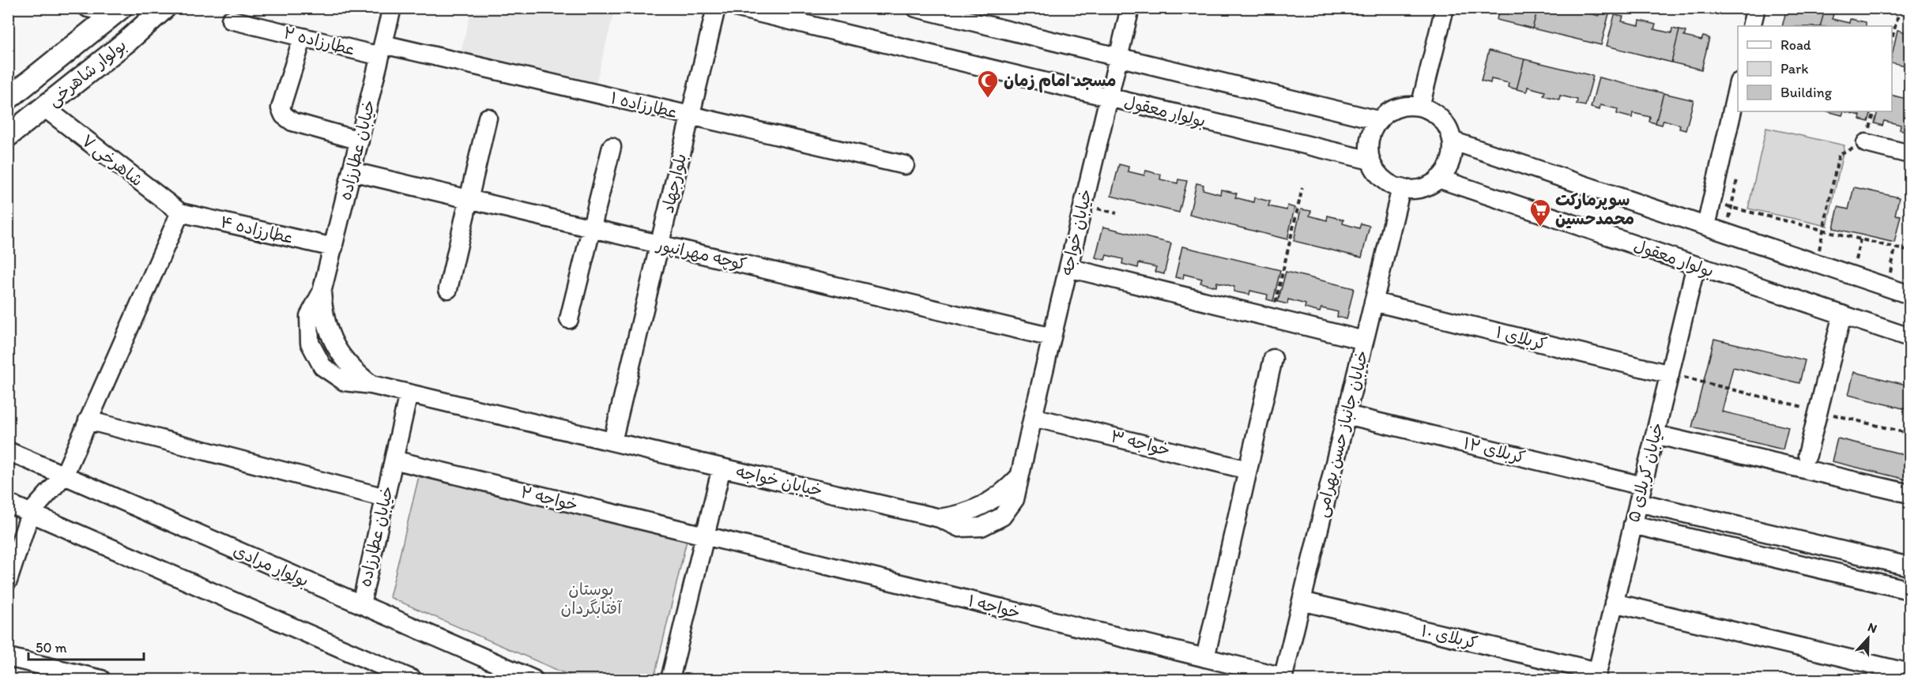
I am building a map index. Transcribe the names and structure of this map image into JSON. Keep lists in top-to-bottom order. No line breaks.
{"streets":{"main road":["بولوار شاهرخی"],"street":["عطارزاده ۲","عطارزاده ۱","بولوار معقول","خیابان عطارزاده","شاهرخی ۷","بلوارجهاد","عطارزاده ۴","خیابان خواجه","کوچه مهرانپور","کربلای ۱","خیابان جانباز حسن بهرامی","خواجه ۳","کربلای ۱۲","خیابان کربلای ۵","خواجه ۲","بولوار مرادی","خواجه ۱","کربلای ۱۰"]},"crossings":[["عطارزاده ۲","عطارزاده ۱"],["عطارزاده ۲","خیابان عطارزاده"],["بولوار شاهرخی","شاهرخی ۷"],["عطارزاده ۱","خیابان عطارزاده"],["عطارزاده ۱","بلوارجهاد"],["بولوار معقول","خیابان خواجه"],["بولوار معقول","خیابان جانباز حسن بهرامی"],["بولوار معقول","خیابان کربلای ۵"],["خیابان عطارزاده","عطارزاده ۴"],["خیابان عطارزاده","کوچه مهرانپور"],["خیابان عطارزاده","خواجه ۲"],["خیابان عطارزاده","بولوار مرادی"],["شاهرخی ۷","عطارزاده ۴"],["بلوارجهاد","کوچه مهرانپور"],["خیابان خواجه","کوچه مهرانپور"],["خیابان خواجه","خواجه ۳"],["خیابان خواجه","خواجه ۲"],["خیابان خواجه","خواجه ۱"],["کربلای ۱","خیابان جانباز حسن بهرامی"],["کربلای ۱","خیابان کربلای ۵"],["خیابان جانباز حسن بهرامی","کربلای ۱۲"],["خیابان جانباز حسن بهرامی","خواجه ۱"],["خیابان جانباز حسن بهرامی","کربلای ۱۰"],["کربلای ۱۲","خیابان کربلای ۵"],["خیابان کربلای ۵","کربلای ۱۰"],["خواجه ۲","خواجه ۱"]],"parks":["بوستان آفتابگردان"],"places":{"mosque":["مسجد امام زمان"],"supermarket":["سوپرمارکت محمدحسین"]},"legend":["Road","Park","Building"],"scale_bar":"50 m","north":"top"}
